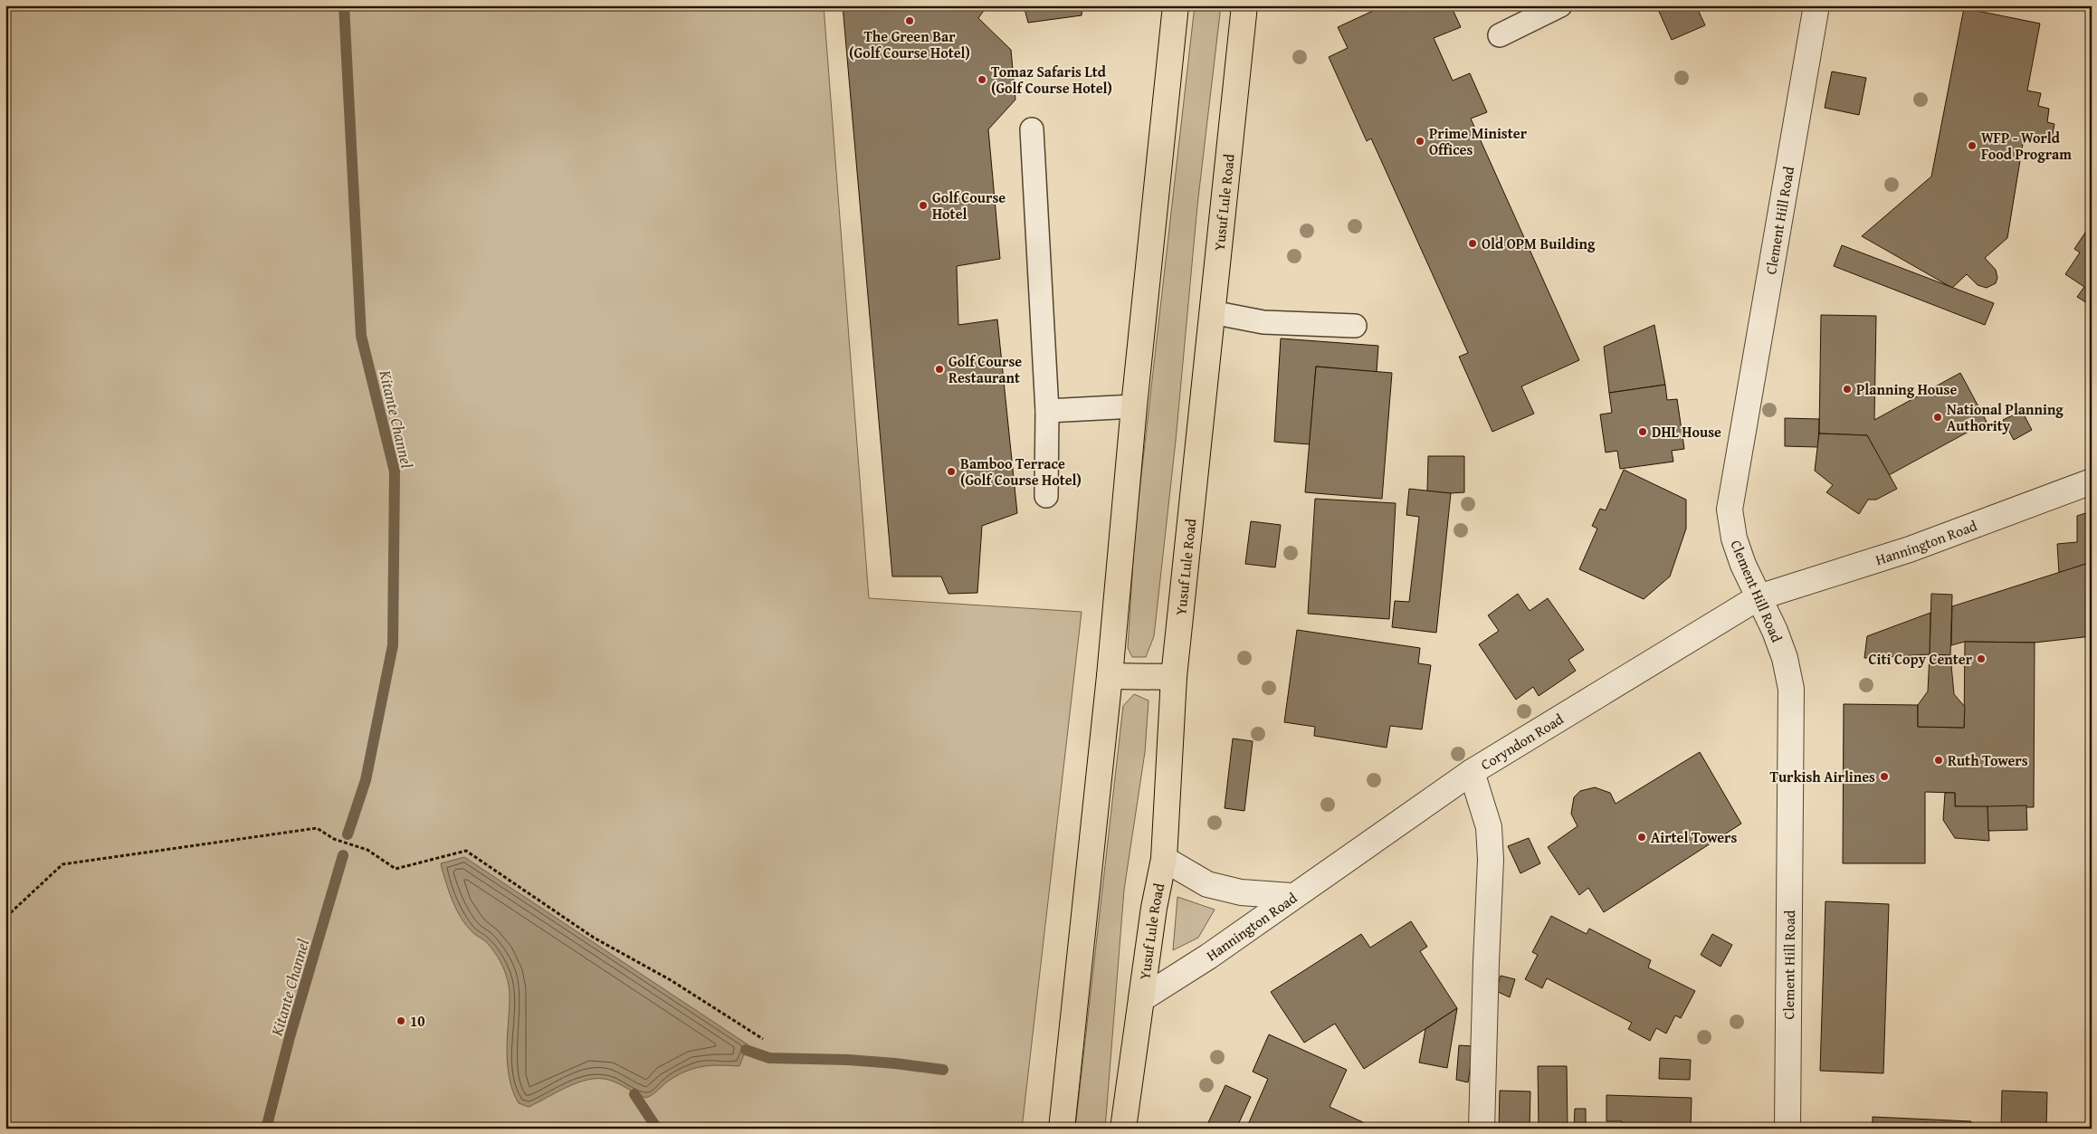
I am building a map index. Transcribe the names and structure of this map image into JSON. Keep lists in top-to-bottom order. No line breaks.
{"streets":{"main road":["Yusuf Lule Road"],"street":["Clement Hill Road","Hannington Road","Coryndon Road"]},"crossings":[["Yusuf Lule Road","Hannington Road"],["Clement Hill Road","Hannington Road"],["Clement Hill Road","Coryndon Road"],["Hannington Road","Coryndon Road"]],"water":["Kitante Channel"],"places":["The Green Bar (Golf Course Hotel)","Tomaz Safaris Ltd (Golf Course Hotel)","Prime Minister Offices","WFP - World Food Program","Golf Course Hotel","Old OPM Building","Golf Course Restaurant","Planning House","National Planning Authority","DHL House","Bamboo Terrace (Golf Course Hotel)","Citi Copy Center","Ruth Towers","Turkish Airlines","Airtel Towers","10"]}
